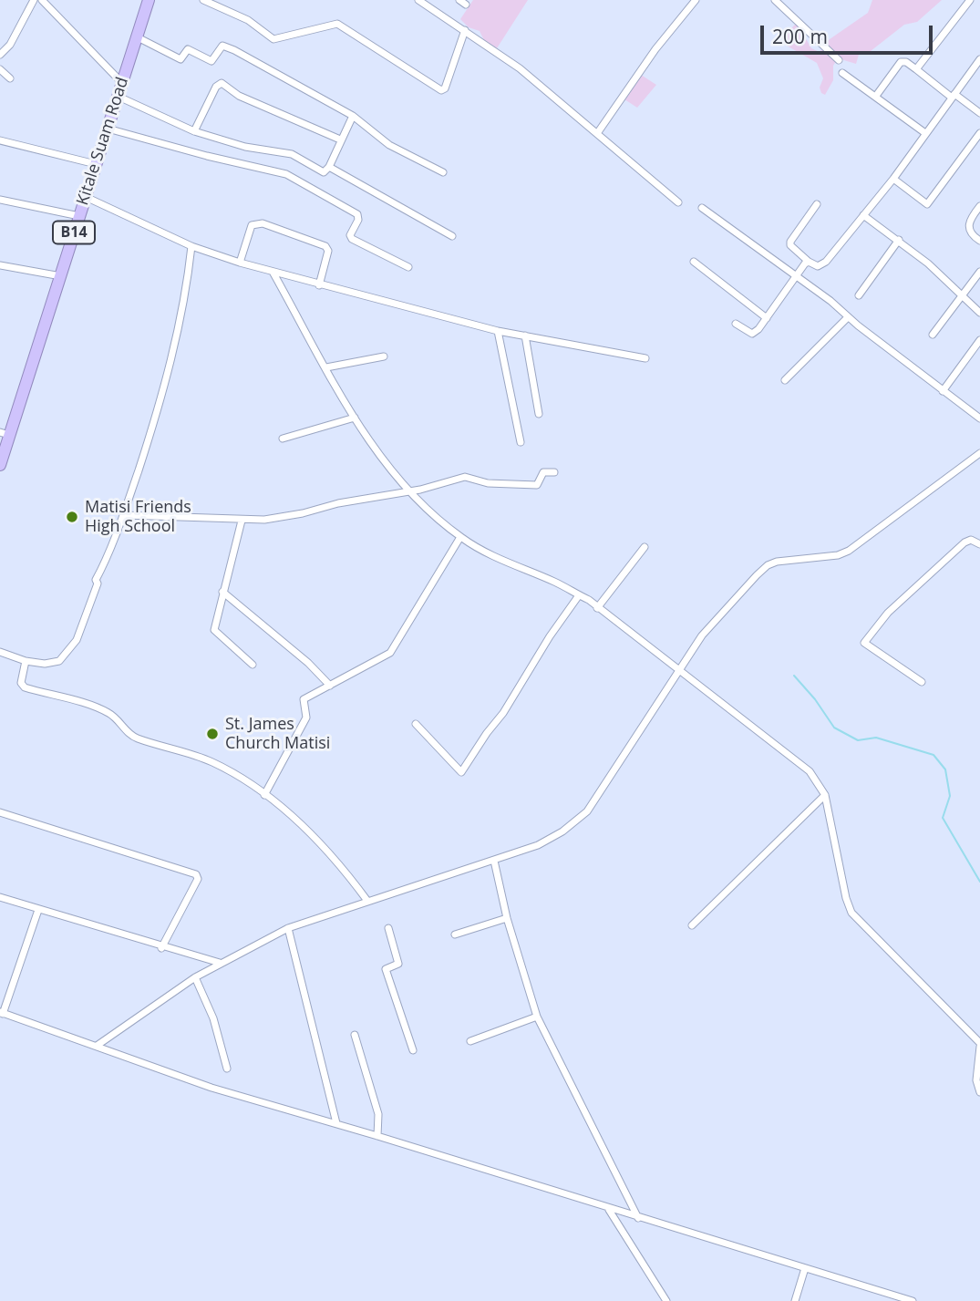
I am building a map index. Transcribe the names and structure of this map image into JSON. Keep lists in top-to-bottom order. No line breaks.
{"streets":{"highway":["Kitale Suam Road","B14"]},"places":["Matisi Friends High School","St. James Church Matisi"],"scale_bar":"200 m"}
